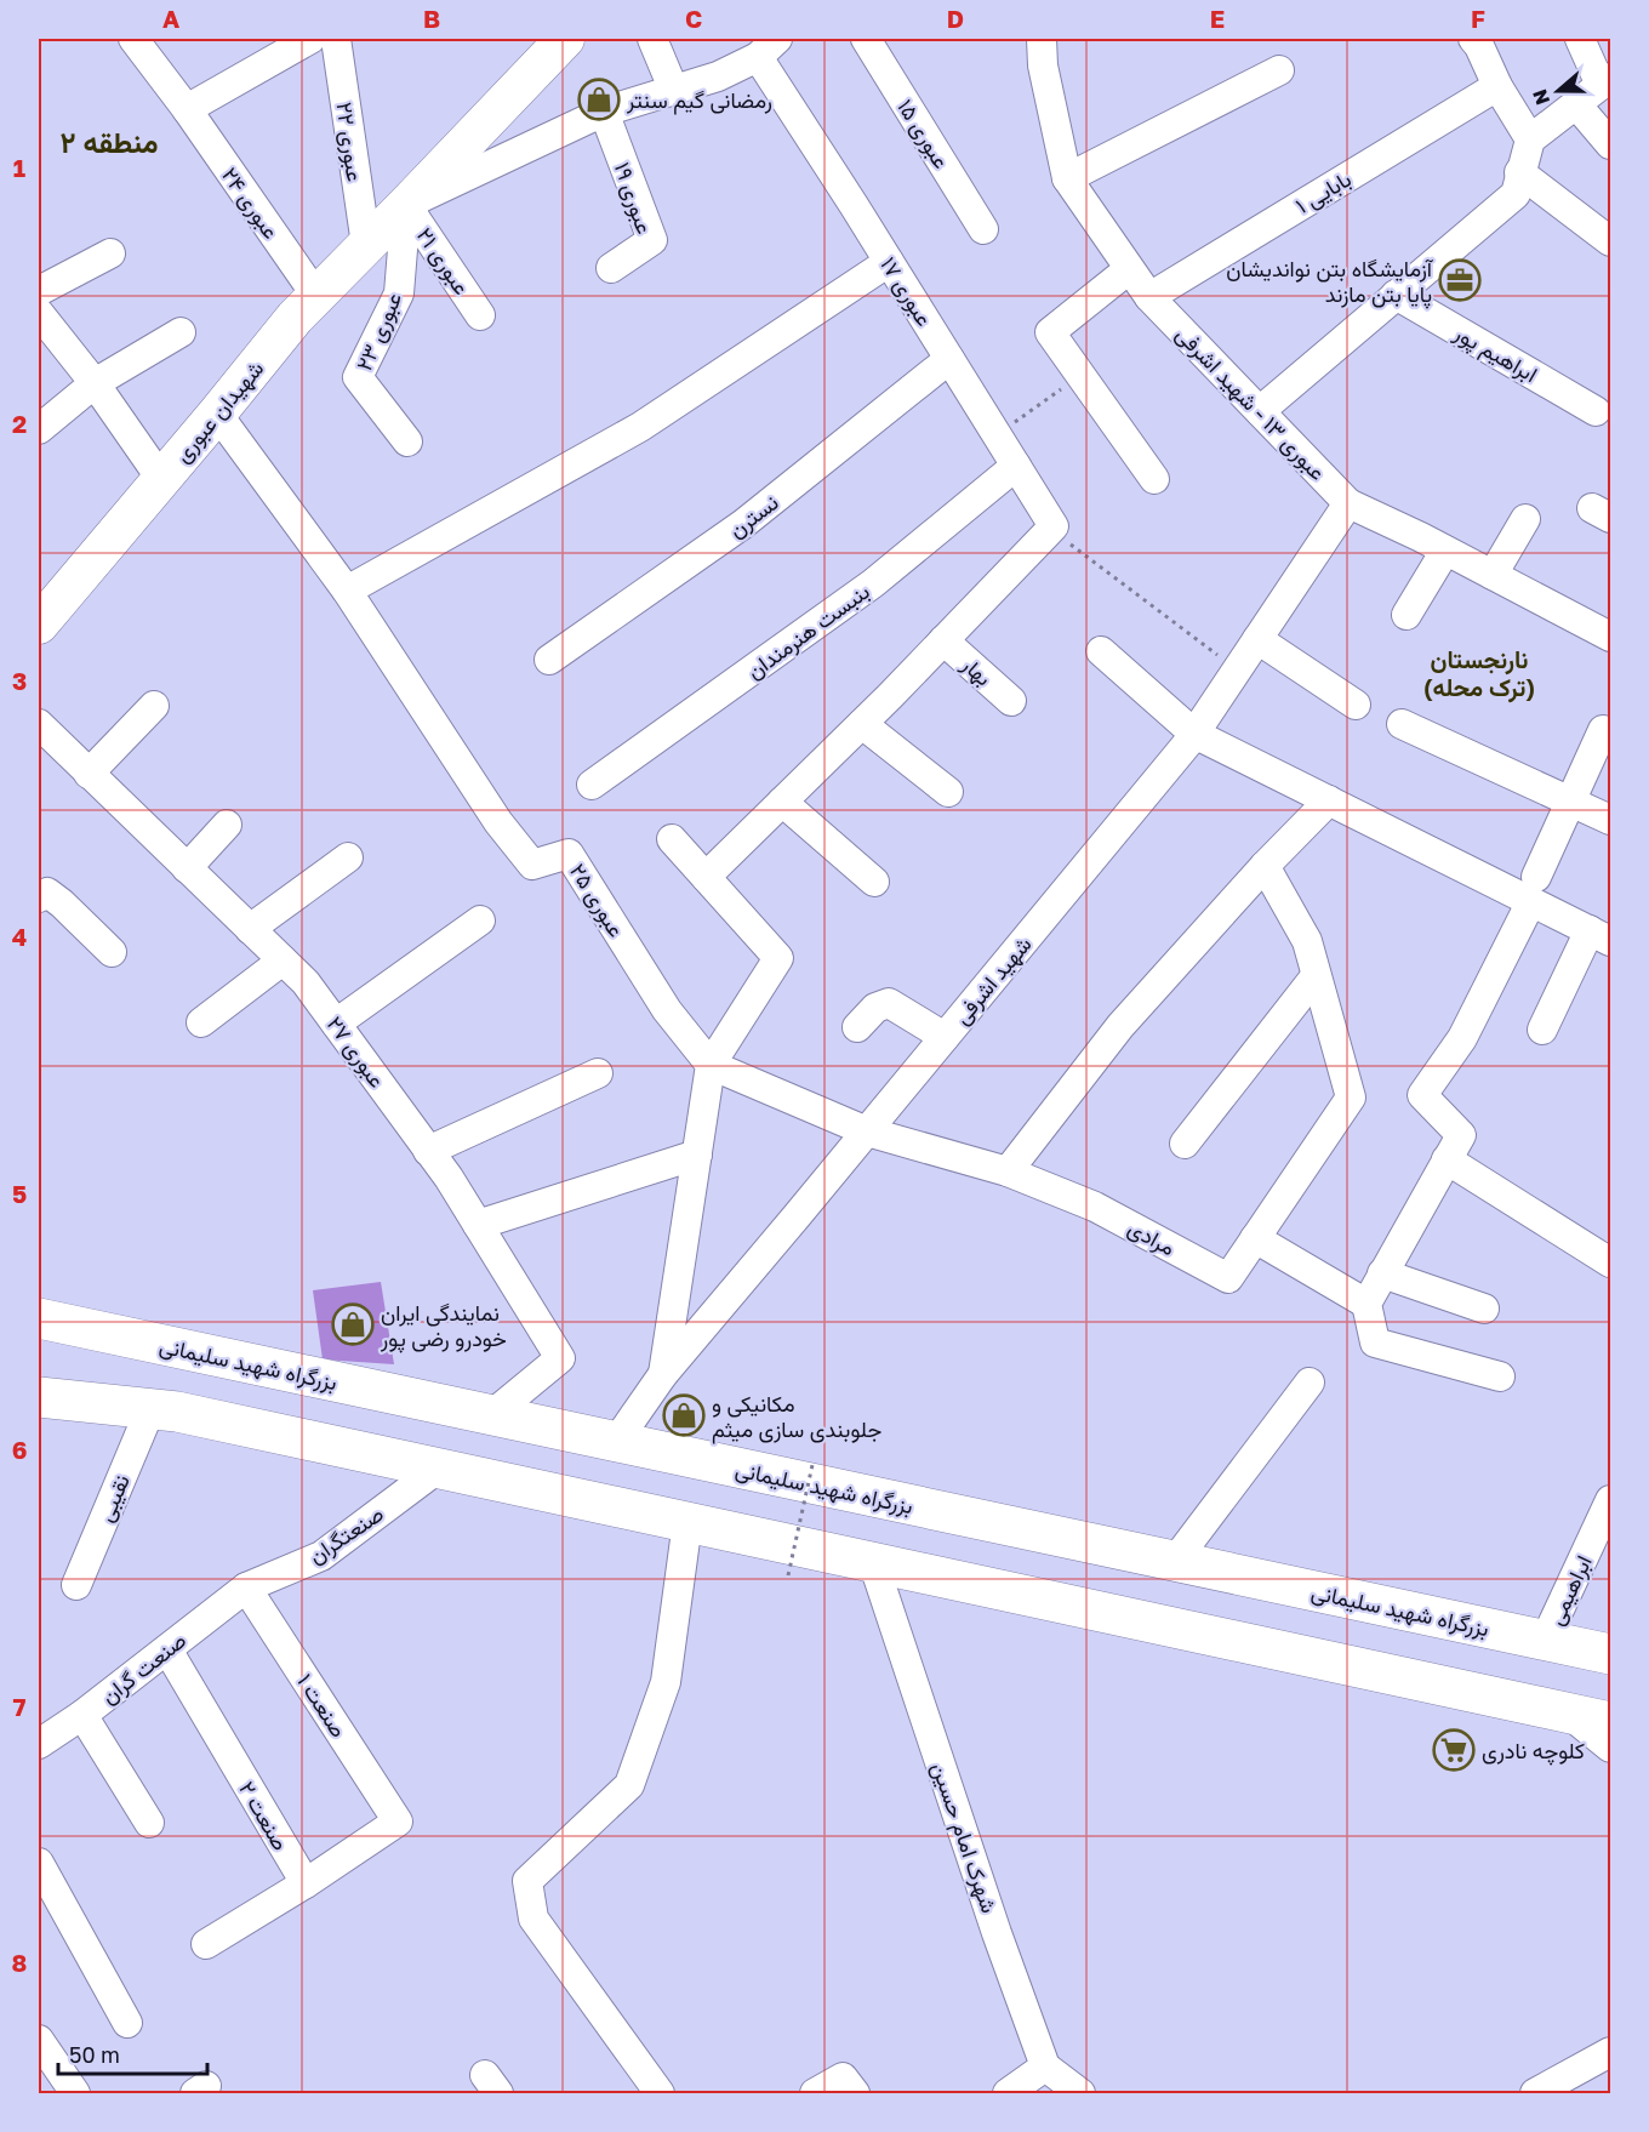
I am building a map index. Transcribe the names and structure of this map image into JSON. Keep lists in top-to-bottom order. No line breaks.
{"streets":{"highway":["بزرگراه شهید سلیمانی"],"main road":["شهیدان عبوری"],"street":["عبوری ۱۵","عبوری ۲۲","بابایی ۱","عبوری ۱۹","عبوری ۲۴","عبوری ۲۱","عبوری ۱۷","عبوری ۲۳","ابراهیم پور","عبوری ۱۳ - شهید اشرفی","نسترن","بنبست هنرمندان","بهار","عبوری ۲۵","شهید اشرفی","عبوری ۲۷","مرادی","نقیبی","صنعتگران","ابراهیمی","صنعت گران","صنعت ۱","صنعت ۲","شهرک امام حسین"]},"crossings":[["عبوری ۲۲","شهیدان عبوری"],["بابایی ۱","عبوری ۱۳ - شهید اشرفی"],["عبوری ۱۹","شهیدان عبوری"],["عبوری ۲۴","شهیدان عبوری"],["عبوری ۲۱","عبوری ۲۳"],["عبوری ۲۱","شهیدان عبوری"],["عبوری ۱۷","شهیدان عبوری"],["عبوری ۱۷","نسترن"],["عبوری ۱۷","بنبست هنرمندان"],["عبوری ۲۳","شهیدان عبوری"],["عبوری ۱۳ - شهید اشرفی","شهید اشرفی"],["شهیدان عبوری","عبوری ۲۵"],["عبوری ۲۵","مرادی"],["شهید اشرفی","مرادی"],["شهید اشرفی","بزرگراه شهید سلیمانی"],["عبوری ۲۷","بزرگراه شهید سلیمانی"],["بزرگراه شهید سلیمانی","ابراهیمی"],["صنعتگران","صنعت گران"],["صنعتگران","صنعت ۱"],["صنعت گران","صنعت ۱"],["صنعت گران","صنعت ۲"],["صنعت ۱","صنعت ۲"]],"districts":["منطقه ۲","نارنجستان (ترک محله)"],"places":{"shop":["رمضانی گیم سنتر","نمایندگی ایران خودرو رضی پور","مکانیکی و جلوبندی سازی میثم"],"office":["آزمایشگاه بتن نواندیشان پایا بتن مازند"],"supermarket":["کلوچه نادری"]},"scale_bar":"50 m","north":"left","grid":{"columns":["A","B","C","D","E","F"],"rows":["1","2","3","4","5","6","7","8"]}}
